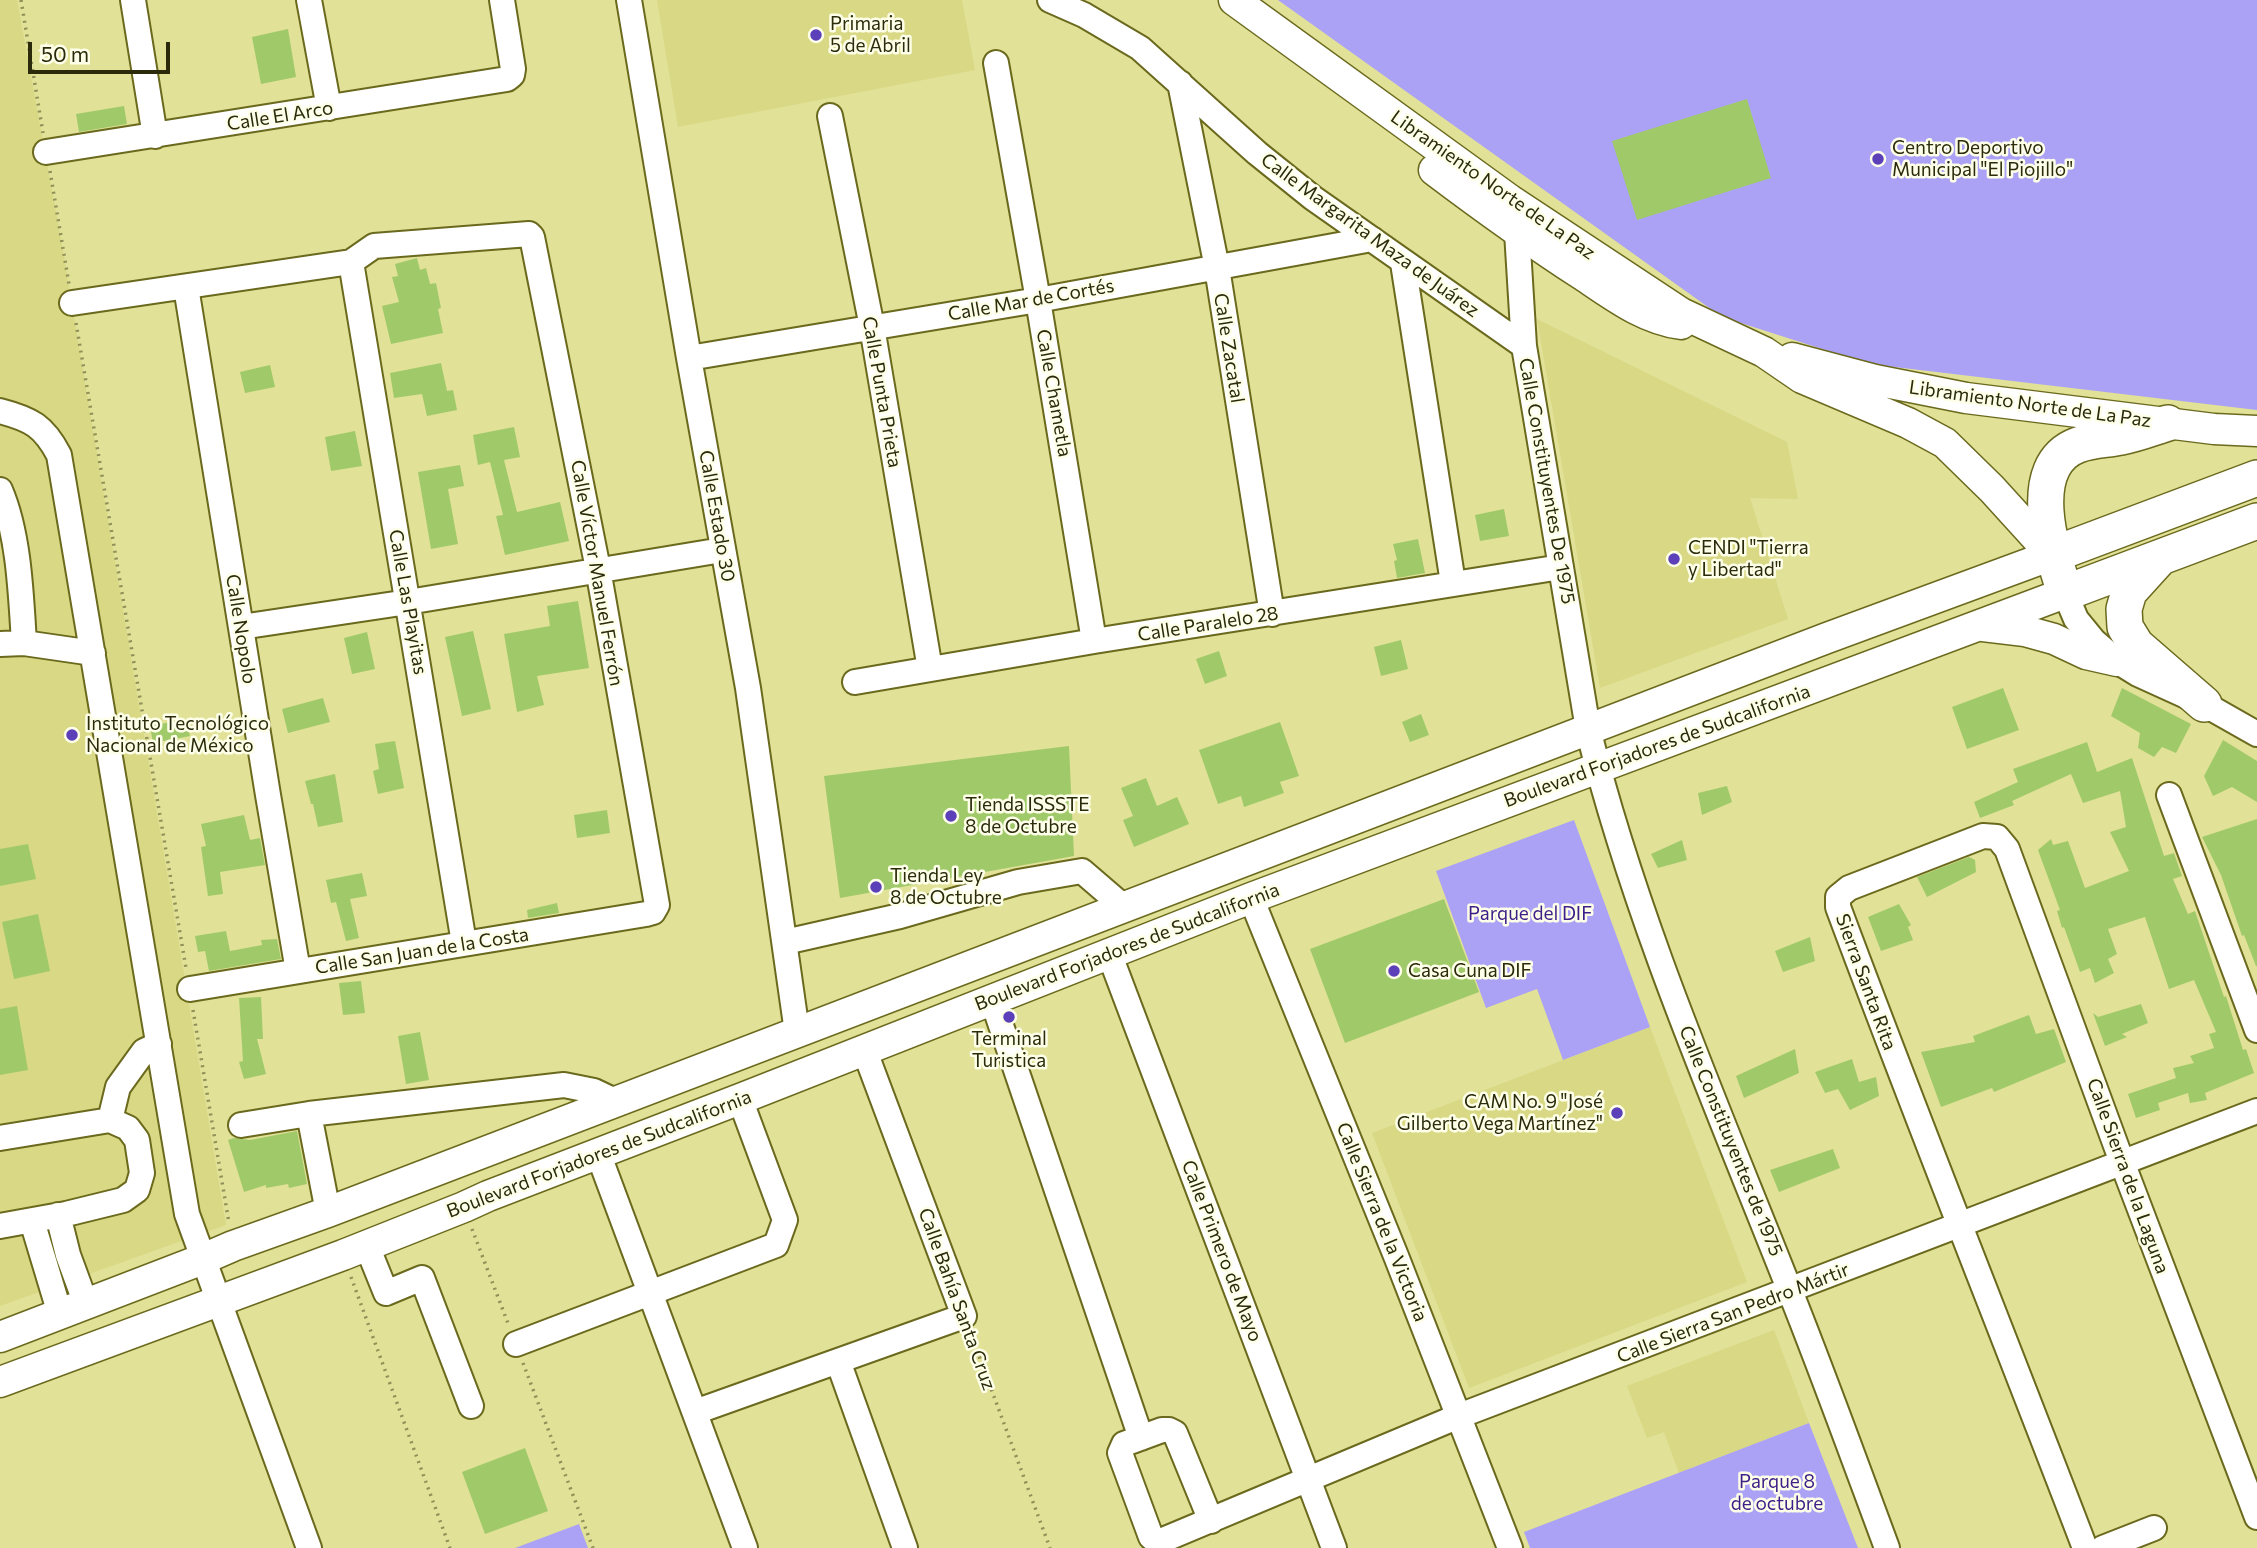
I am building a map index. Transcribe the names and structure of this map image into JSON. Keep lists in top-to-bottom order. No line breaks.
{"streets":{"highway":["Boulevard Forjadores de Sudcalifornia"],"main road":["Libramiento Norte de La Paz"],"street":["Calle El Arco","Calle Margarita Maza de Juárez","Calle Mar de Cortés","Calle Zacatal","Calle Punta Prieta","Calle Chametla","Calle Constituyentes De 1975","Calle Estado 30","Calle Víctor Manuel Ferrón","Calle Las Playitas","Calle Paralelo 28","Calle Nopolo","Calle San Juan de la Costa","Sierra Santa Rita","Calle Constituyentes de 1975","Calle Sierra de la Laguna","Calle Sierra de la Victoria","Calle Primero de Mayo","Calle Bahía Santa Cruz","Calle Sierra San Pedro Mártir"]},"crossings":[["Libramiento Norte de La Paz","Boulevard Forjadores de Sudcalifornia"],["Calle Margarita Maza de Juárez","Calle Mar de Cortés"],["Calle Margarita Maza de Juárez","Calle Zacatal"],["Calle Margarita Maza de Juárez","Calle Constituyentes De 1975"],["Calle Mar de Cortés","Calle Zacatal"],["Calle Mar de Cortés","Calle Punta Prieta"],["Calle Mar de Cortés","Calle Chametla"],["Calle Mar de Cortés","Calle Estado 30"],["Calle Zacatal","Calle Paralelo 28"],["Calle Punta Prieta","Calle Paralelo 28"],["Calle Chametla","Calle Paralelo 28"],["Calle Constituyentes De 1975","Calle Paralelo 28"],["Calle Constituyentes De 1975","Boulevard Forjadores de Sudcalifornia"],["Calle Constituyentes De 1975","Calle Constituyentes de 1975"],["Calle Estado 30","Boulevard Forjadores de Sudcalifornia"],["Calle Víctor Manuel Ferrón","Calle Las Playitas"],["Calle Víctor Manuel Ferrón","Calle San Juan de la Costa"],["Calle Las Playitas","Calle San Juan de la Costa"],["Calle Nopolo","Calle San Juan de la Costa"],["Boulevard Forjadores de Sudcalifornia","Calle Constituyentes de 1975"],["Boulevard Forjadores de Sudcalifornia","Calle Sierra de la Victoria"],["Boulevard Forjadores de Sudcalifornia","Calle Primero de Mayo"],["Boulevard Forjadores de Sudcalifornia","Calle Bahía Santa Cruz"],["Sierra Santa Rita","Calle Sierra de la Laguna"],["Sierra Santa Rita","Calle Sierra San Pedro Mártir"],["Calle Constituyentes de 1975","Calle Sierra San Pedro Mártir"],["Calle Sierra de la Laguna","Calle Sierra San Pedro Mártir"],["Calle Sierra de la Victoria","Calle Sierra San Pedro Mártir"],["Calle Primero de Mayo","Calle Sierra San Pedro Mártir"]],"parks":["Parque del DIF","Parque 8 de octubre"],"places":["Primaria 5 de Abril","Centro Deportivo Municipal \"El Piojillo\"","CENDI \"Tierra y Libertad\"","Instituto Tecnológico Nacional de México","Tienda ISSSTE 8 de Octubre","Tienda Ley 8 de Octubre","Casa Cuna DIF","Terminal Turistica","CAM No. 9 \"José Gilberto Vega Martínez\""],"scale_bar":"50 m"}
